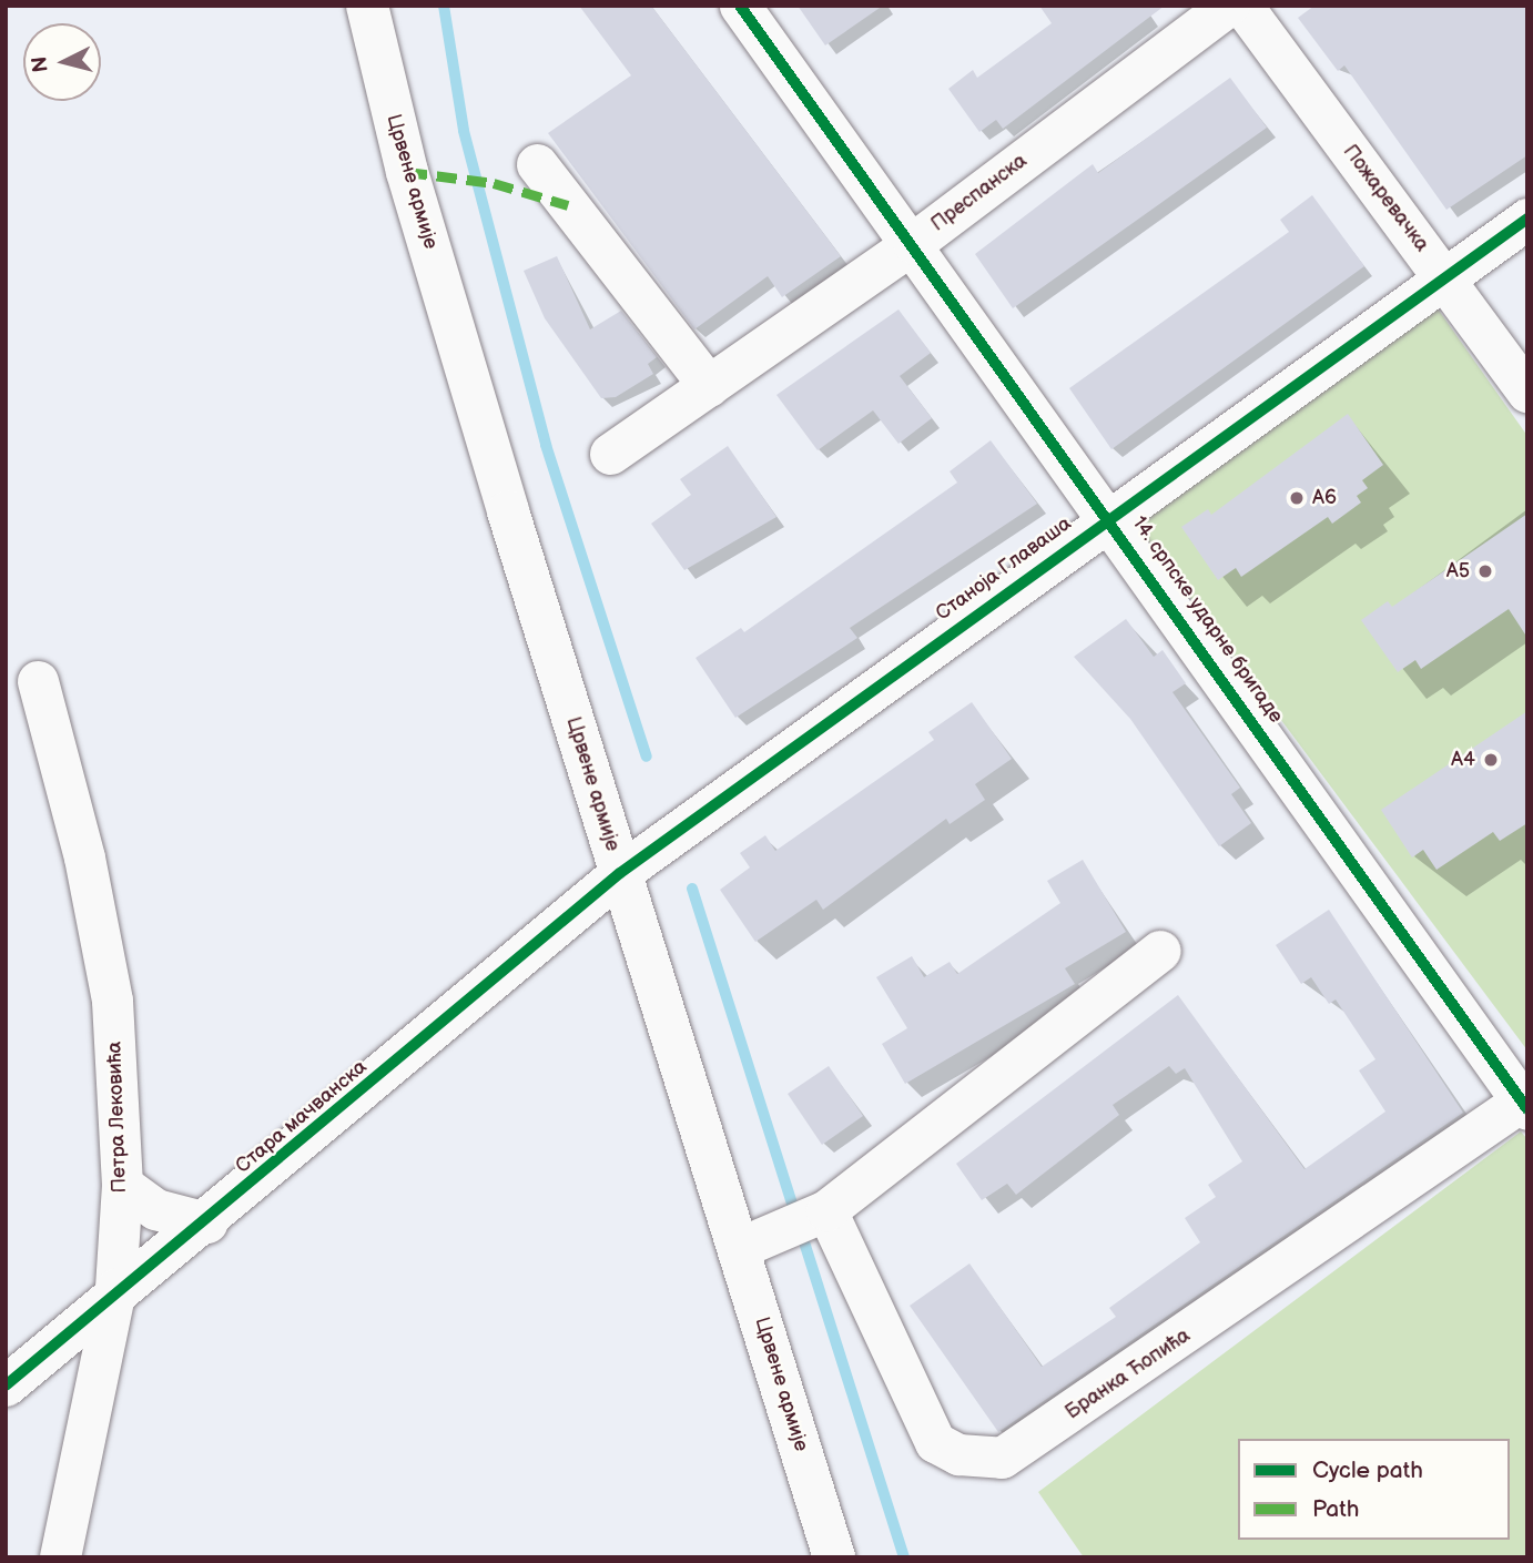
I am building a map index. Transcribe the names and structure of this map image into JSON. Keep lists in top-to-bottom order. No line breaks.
{"streets":{"main road":["Црвене армије"],"street":["Преспанска","Пожаревачка","Станоја Главаша","14. српске ударне бригаде","Петра Лековића","Стара мачванска","Бранка Ћопића"]},"crossings":[["Црвене армије","Станоја Главаша"],["Црвене армије","Стара мачванска"],["Преспанска","14. српске ударне бригаде"],["Пожаревачка","Станоја Главаша"],["Станоја Главаша","14. српске ударне бригаде"],["Станоја Главаша","Стара мачванска"],["14. српске ударне бригаде","Бранка Ћопића"],["Петра Лековића","Стара мачванска"]],"places":["A6","A5","A4"],"legend":["Cycle path","Path"],"north":"left"}
